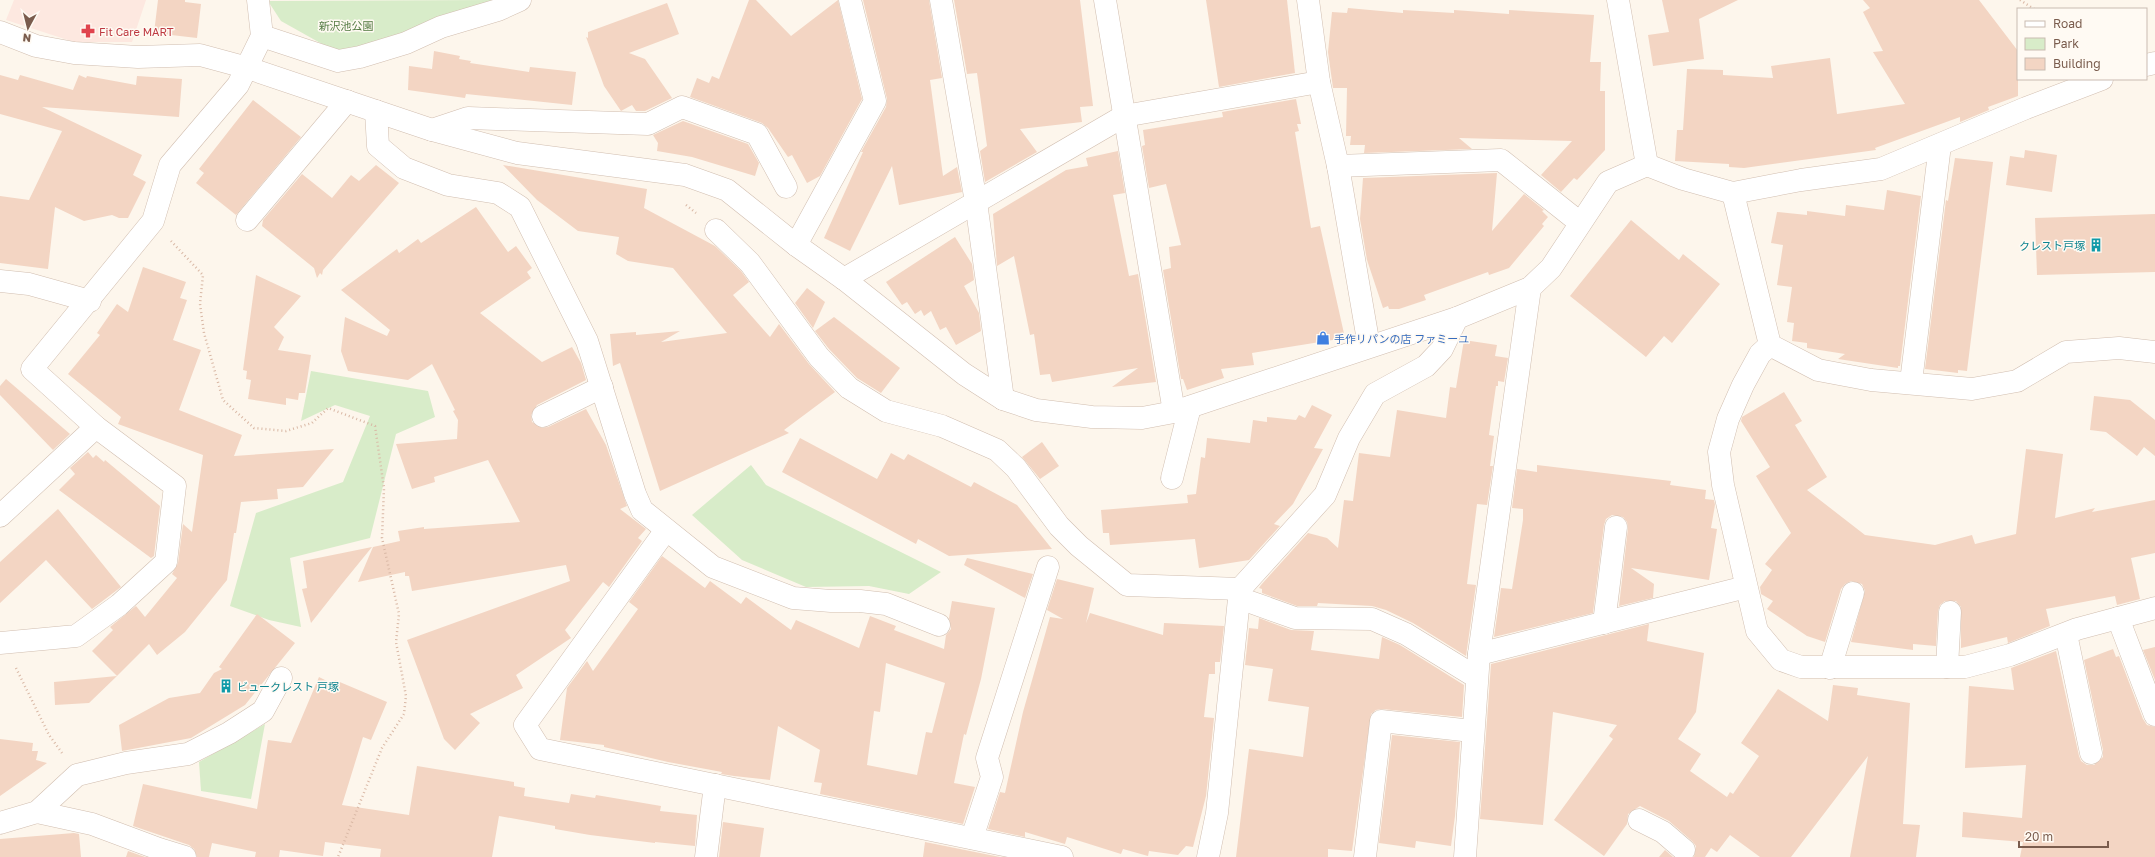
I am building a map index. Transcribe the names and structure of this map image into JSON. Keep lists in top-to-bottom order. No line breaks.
{"parks":["新沢池公園"],"places":{"pharmacy":["Fit Care MART"],"building":["クレスト戸塚","ビュークレスト 戸塚"],"shop":["手作リパンの店 ファミーユ"]},"legend":["Road","Park","Building"],"scale_bar":"20 m","north":"bottom"}
